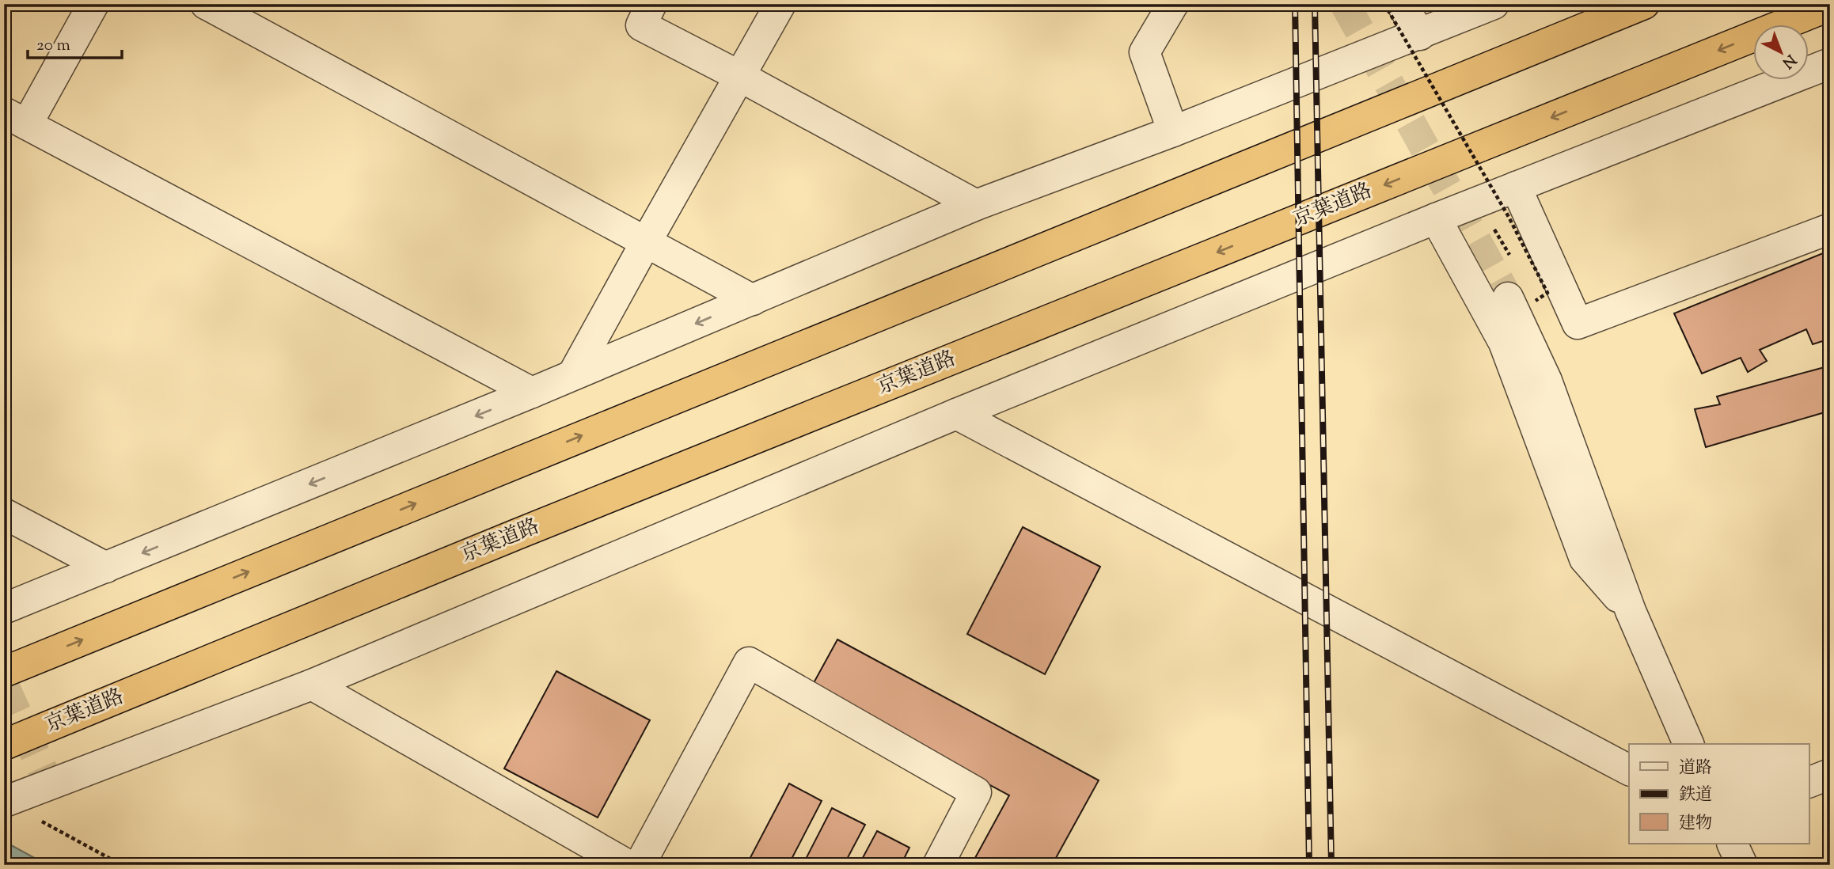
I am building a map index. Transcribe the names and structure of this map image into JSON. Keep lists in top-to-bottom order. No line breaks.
{"streets":{"highway":["京葉道路"]},"legend":["道路","鉄道","建物"],"scale_bar":"20 m","north":"bottom right"}
